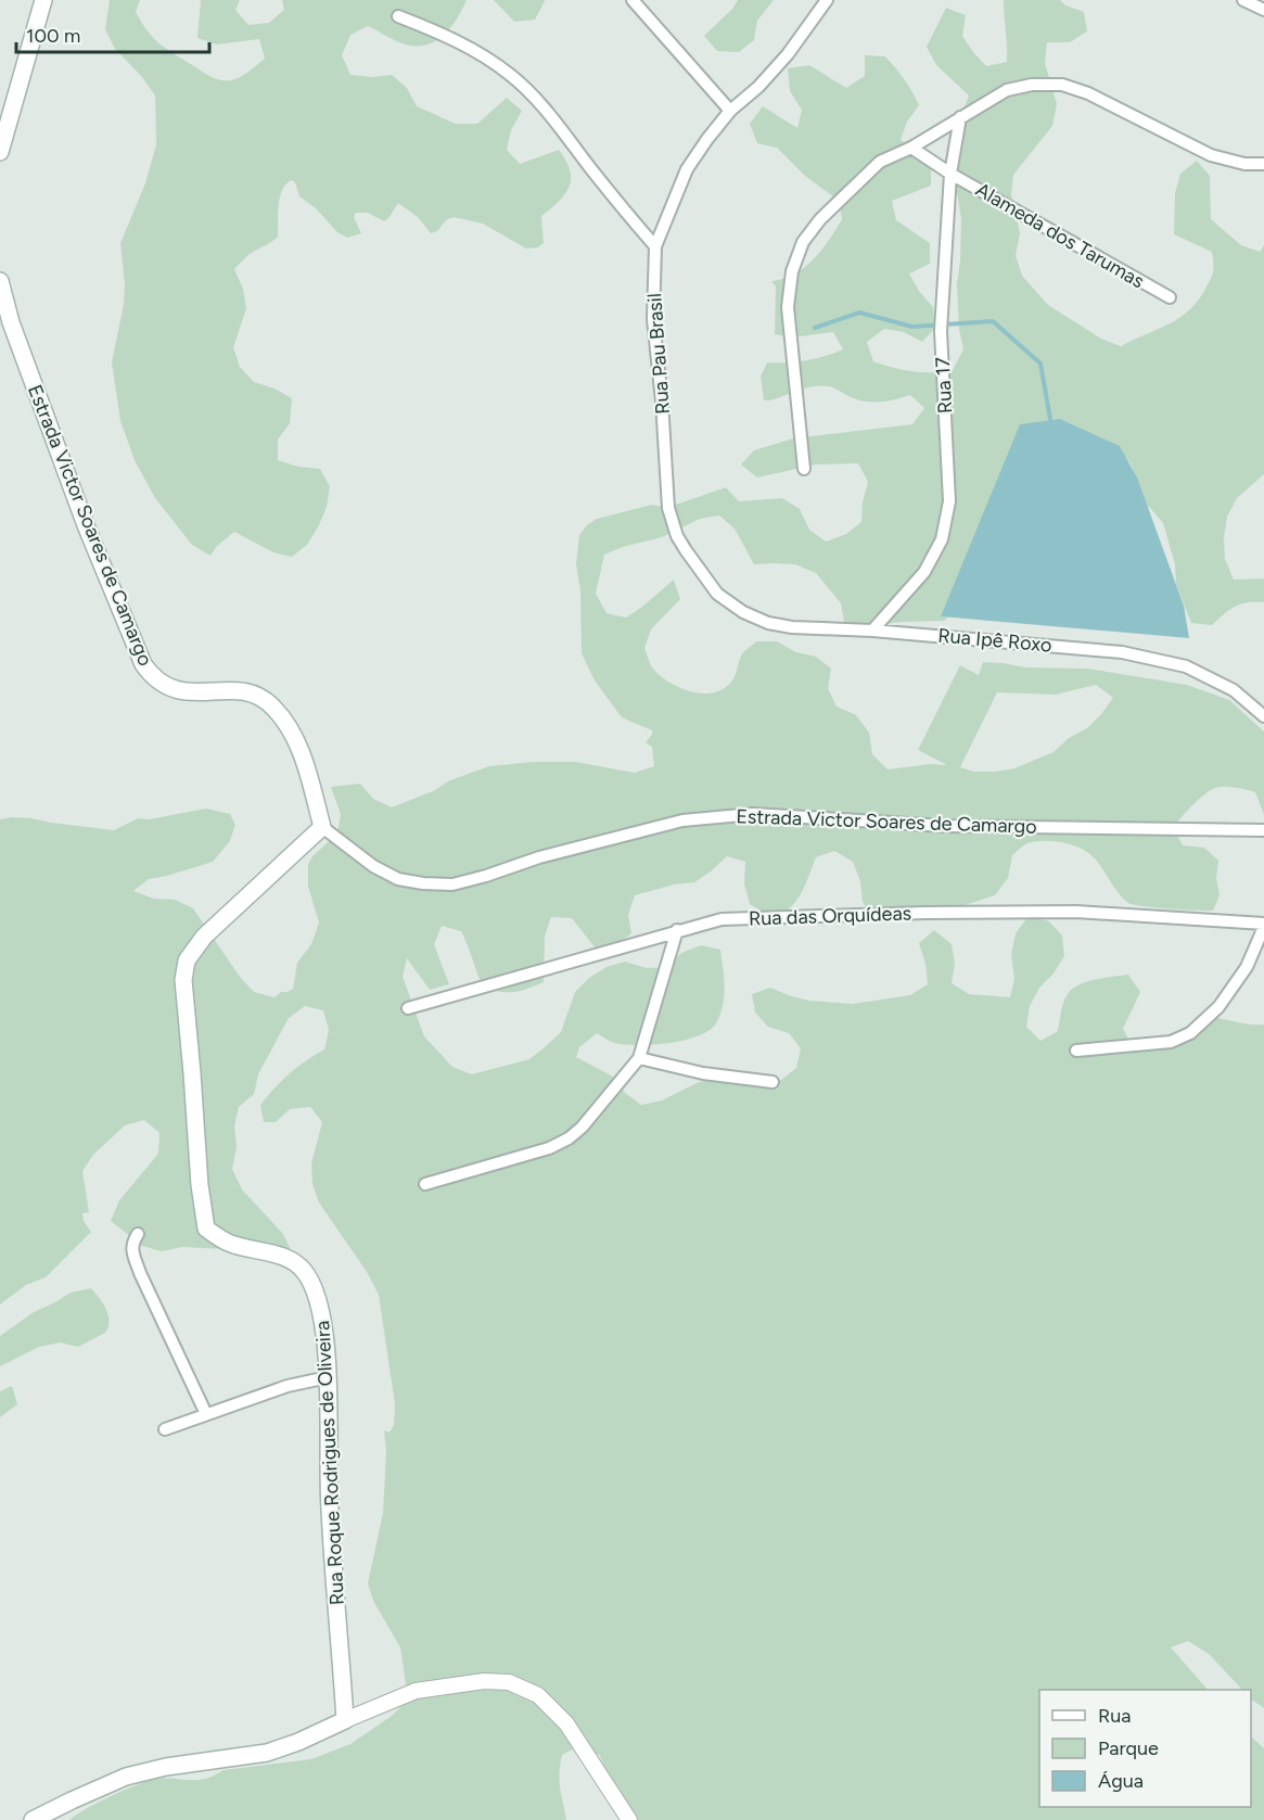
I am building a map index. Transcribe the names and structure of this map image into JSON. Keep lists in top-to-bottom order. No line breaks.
{"streets":{"main road":["Estrada Victor Soares de Camargo","Rua Roque Rodrigues de Oliveira"],"street":["Alameda dos Tarumas","Rua Pau Brasil","Rua 17","Rua Ipê Roxo","Rua das Orquídeas"]},"crossings":[["Alameda dos Tarumas","Rua 17"],["Rua Pau Brasil","Rua Ipê Roxo"],["Rua 17","Rua Ipê Roxo"],["Estrada Victor Soares de Camargo","Rua Roque Rodrigues de Oliveira"]],"legend":["Rua","Parque","Água"],"scale_bar":"100 m"}
